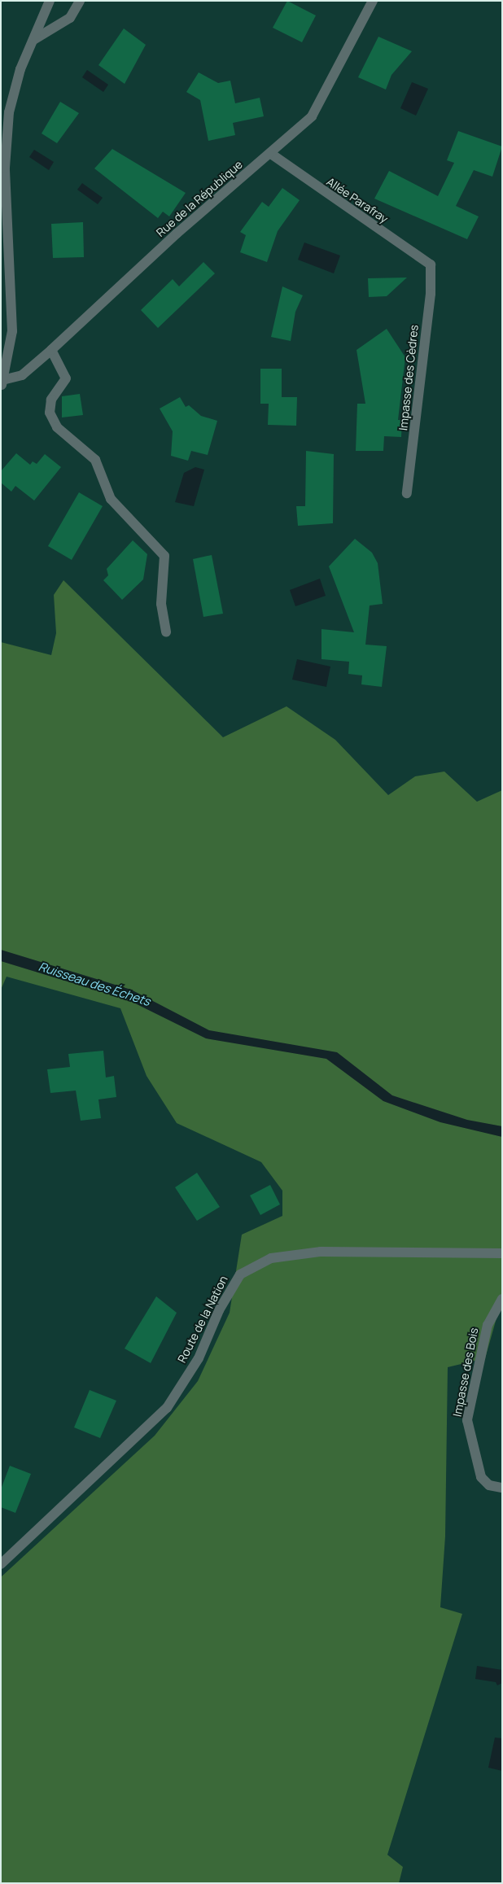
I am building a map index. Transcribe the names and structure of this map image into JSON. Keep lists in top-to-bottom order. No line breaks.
{"streets":{"street":["Rue de la République","Allée Parafray","Impasse des Cèdres","Route de la Nation","Impasse des Bois"]},"crossings":[["Rue de la République","Allée Parafray"],["Allée Parafray","Impasse des Cèdres"]],"water":["Ruisseau des Échets"]}
